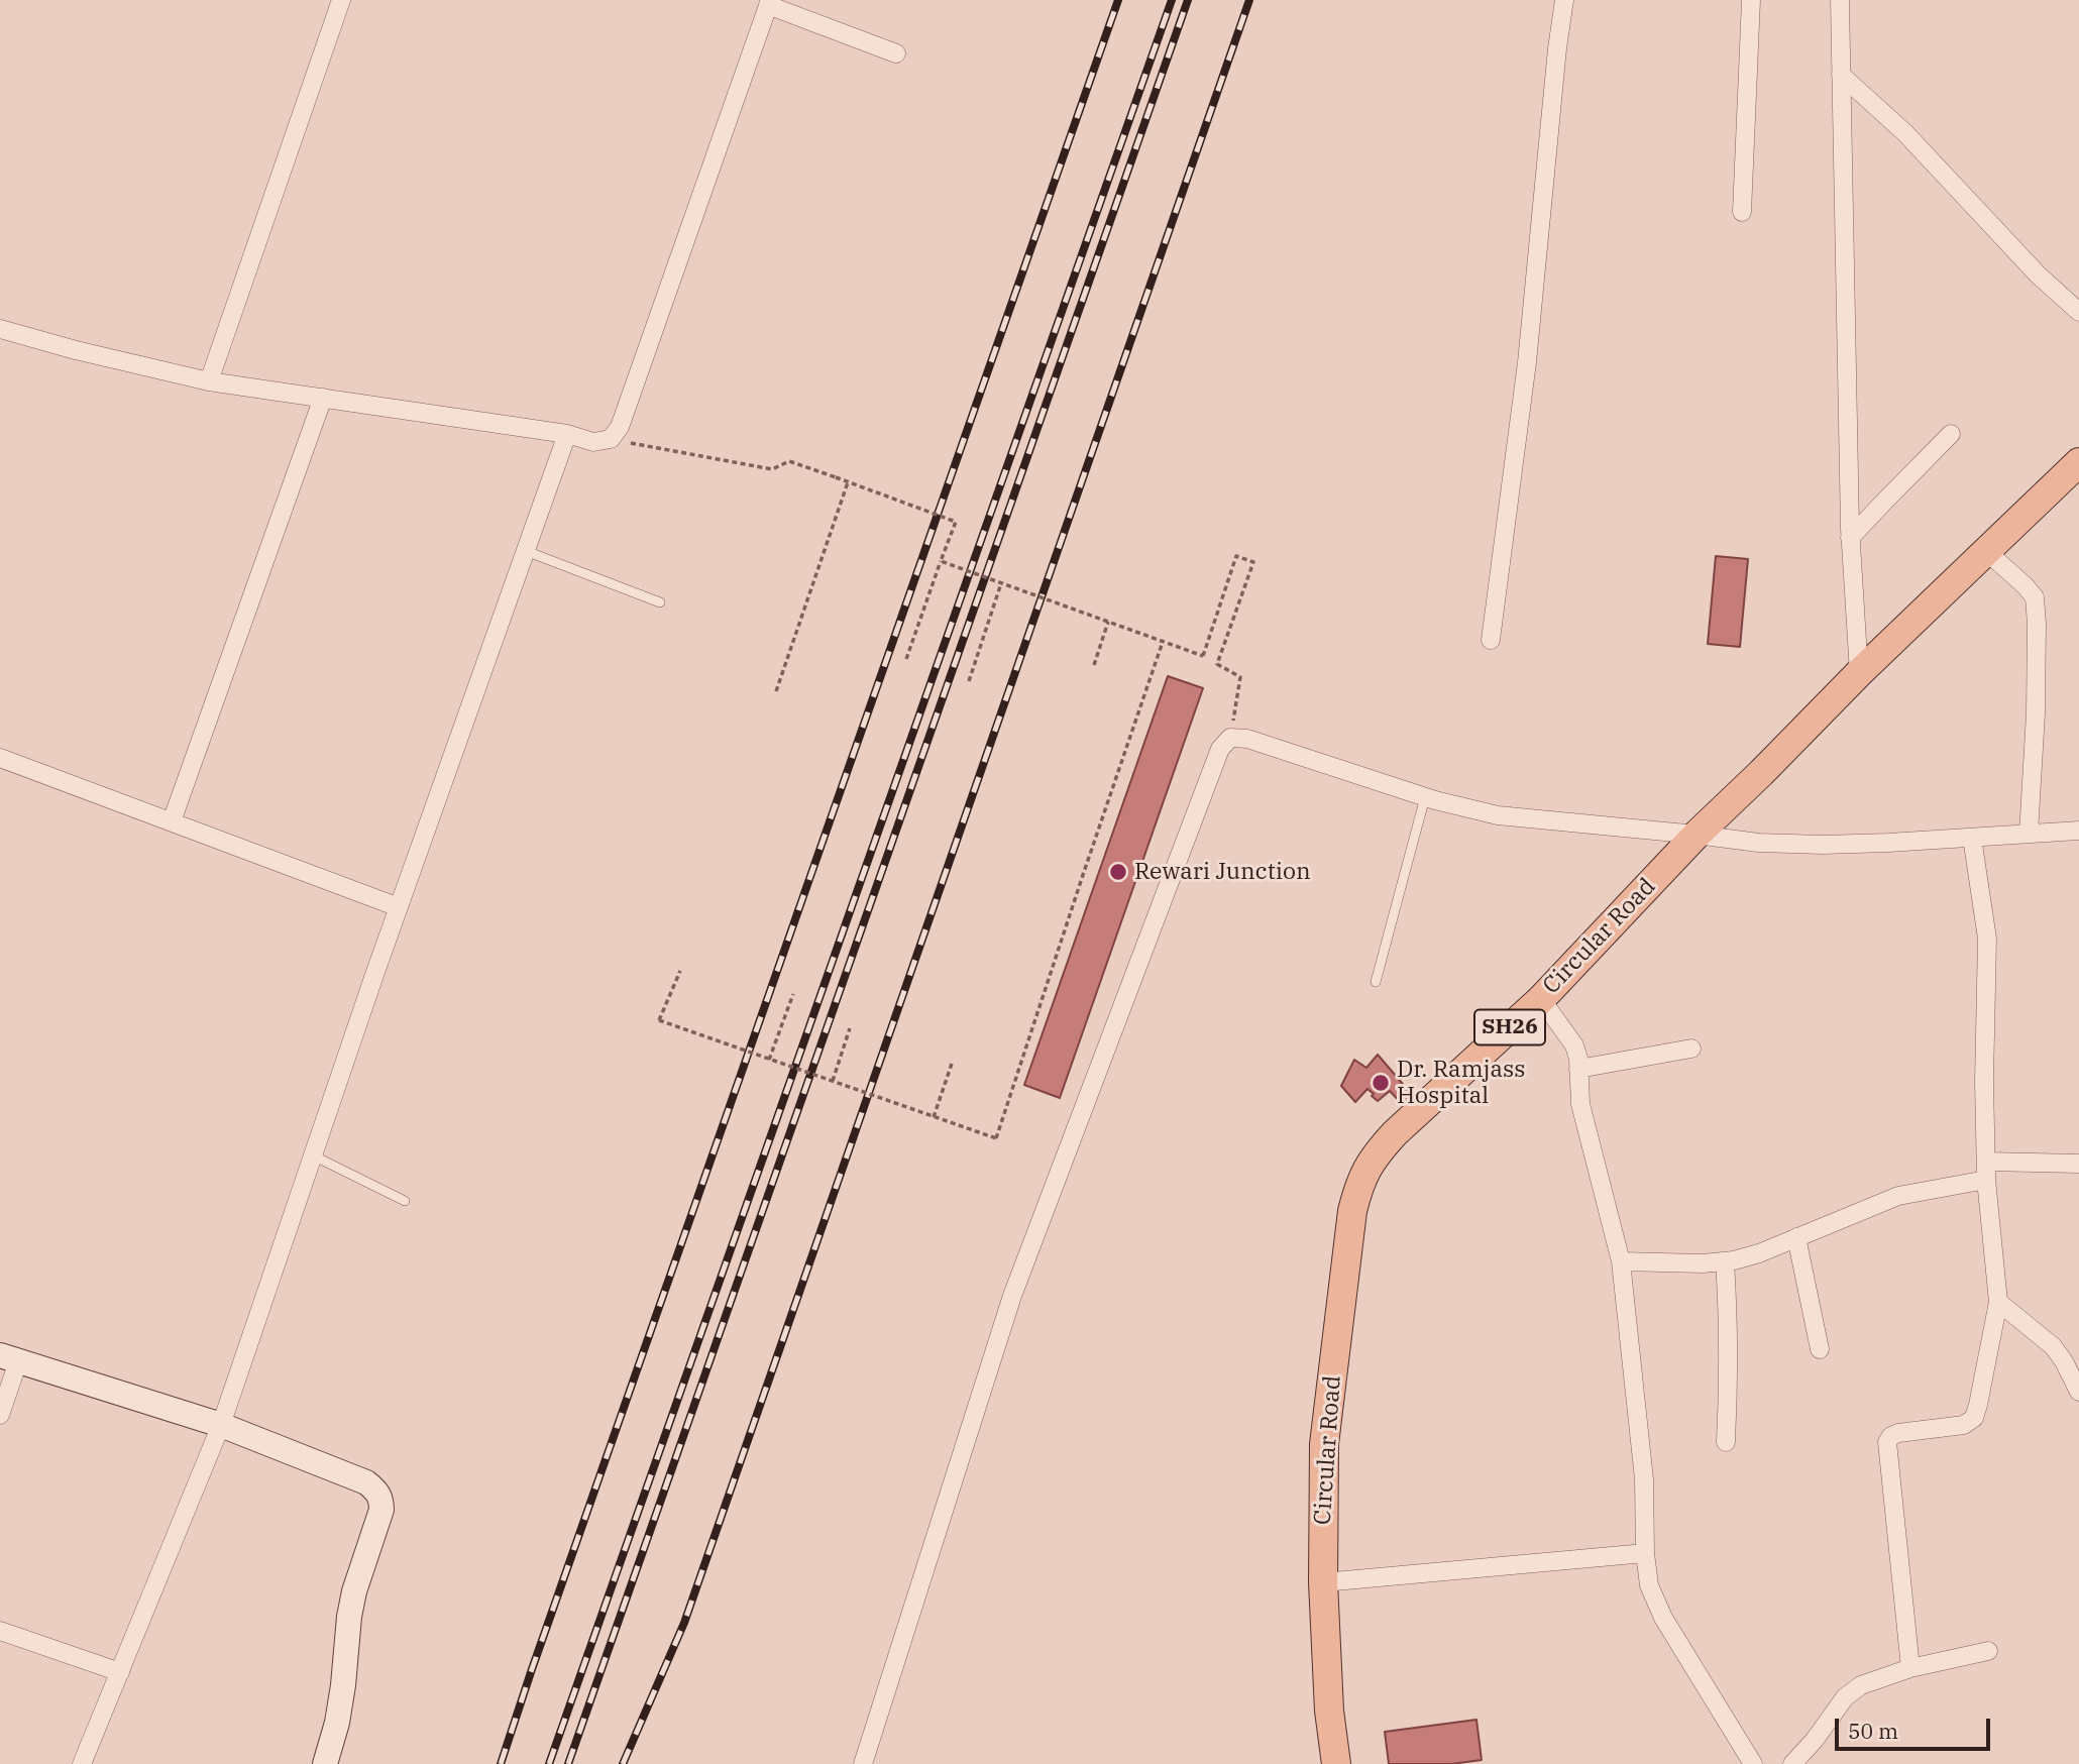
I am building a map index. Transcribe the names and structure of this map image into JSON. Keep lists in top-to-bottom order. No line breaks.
{"streets":{"main road":["Circular Road","SH26"]},"places":["Rewari Junction","Dr. Ramjass Hospital"],"scale_bar":"50 m"}
